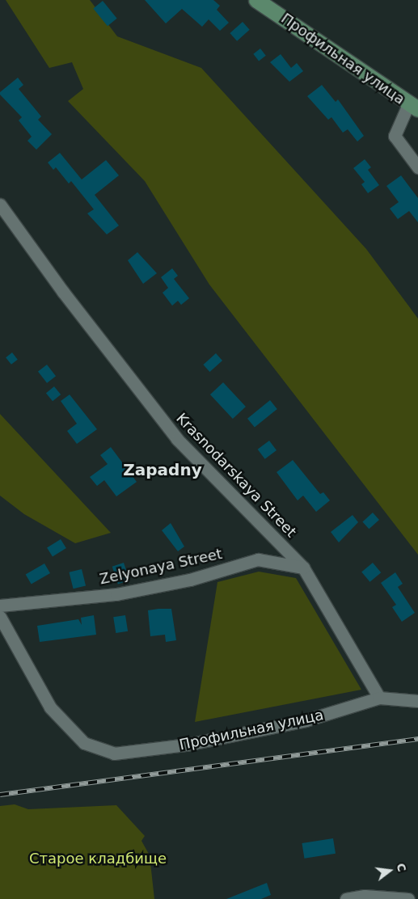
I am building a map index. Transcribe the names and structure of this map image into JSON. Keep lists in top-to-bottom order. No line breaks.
{"streets":{"main road":["Профильная улица"],"street":["Krasnodarskaya Street","Zelyonaya Street"]},"crossings":[["Профильная улица","Krasnodarskaya Street"],["Krasnodarskaya Street","Zelyonaya Street"]],"districts":["Zapadny"],"parks":["Старое кладбище"],"north":"right"}
